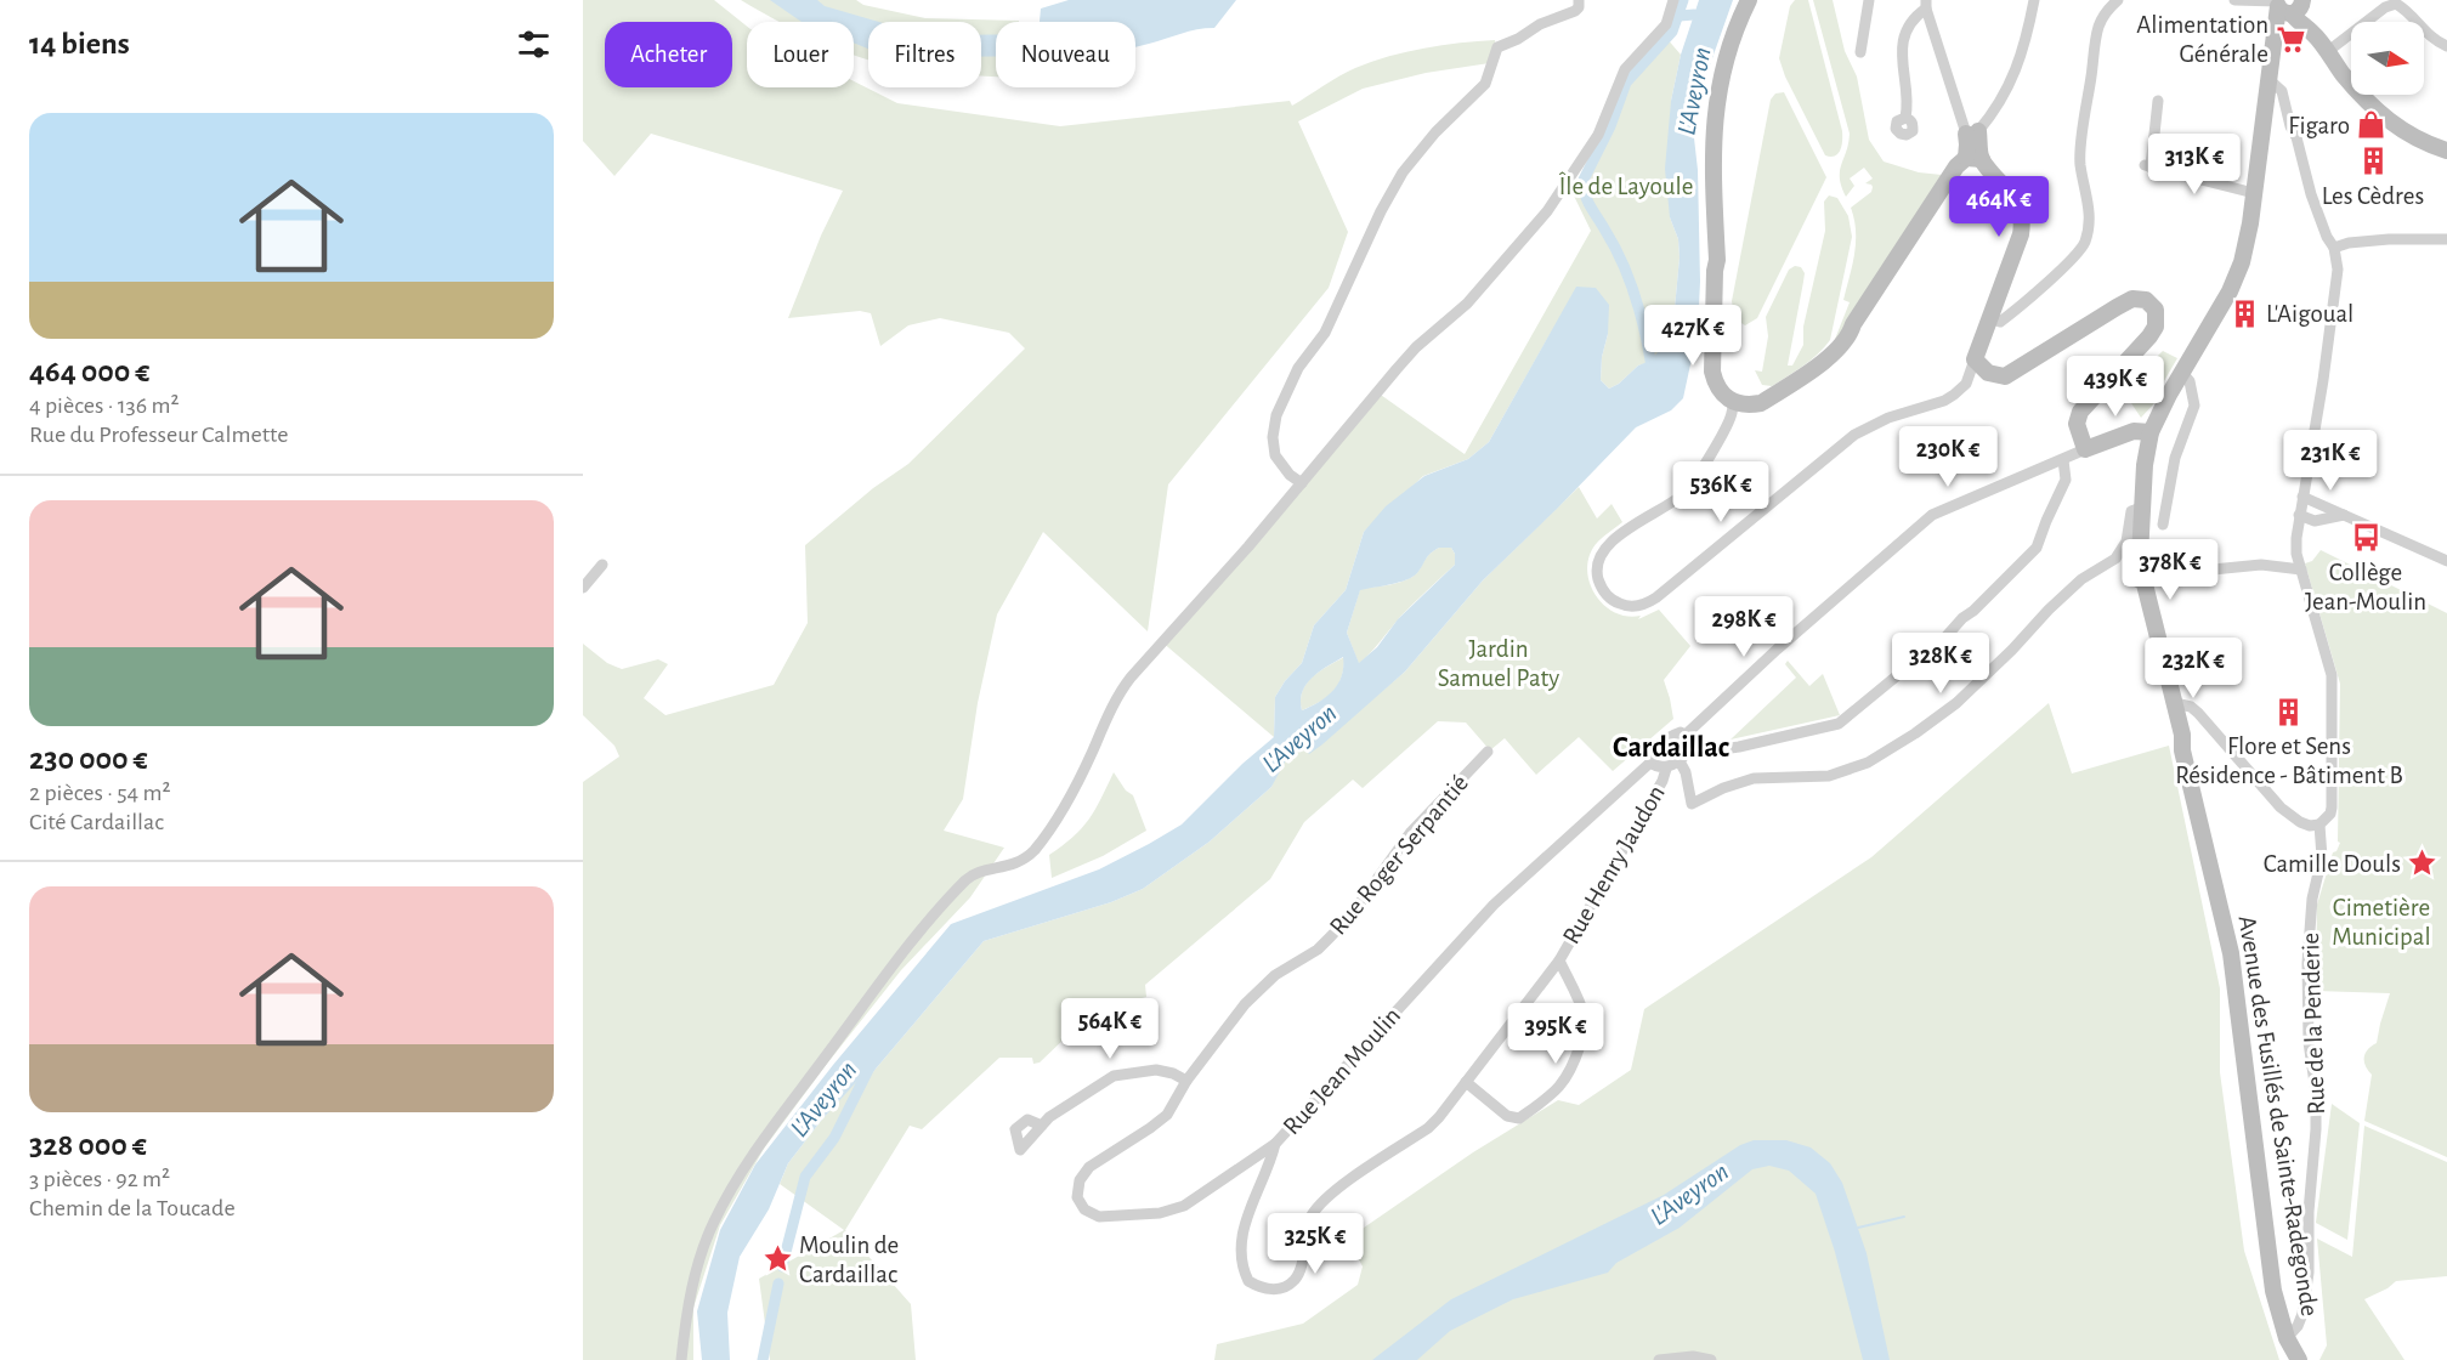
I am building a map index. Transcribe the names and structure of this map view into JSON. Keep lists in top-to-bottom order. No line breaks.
{"streets":{"street":["Rue Roger Serpantié","Rue Henry Jaudon","Rue de la Penderie","Rue Jean Moulin","Avenue des Fusillés de Sainte-Radegonde"]},"crossings":[["Rue Roger Serpantié","Rue Jean Moulin"],["Rue Henry Jaudon","Rue Jean Moulin"],["Rue de la Penderie","Avenue des Fusillés de Sainte-Radegonde"]],"districts":["Cardaillac"],"water":["L'Aveyron"],"parks":["Île de Layoule","Jardin Samuel Paty","Cimetière Municipal"],"places":{"supermarket":["Alimentation Générale"],"shop":["Figaro"],"building":["Les Cèdres","L'Aigoual","Flore et Sens Résidence - Bâtiment B"],"bus stop":["Collège Jean-Moulin"],"place":["Camille Douls","Moulin de Cardaillac"]},"north":"right","page":{"heading":"14 biens","chip":["Acheter","Louer","Filtres","Nouveau"],"list":[{"name":"464 000 €","note":"4 pièces · 136 m² · Rue du Professeur Calmette"},{"name":"230 000 €","note":"2 pièces · 54 m² · Cité Cardaillac"},{"name":"328 000 €","note":"3 pièces · 92 m² · Chemin de la Toucade"}],"price":["313K €","464K €","427K €","439K €","230K €","231K €","536K €","378K €","298K €","328K €","232K €","564K €","395K €","325K €"]}}
